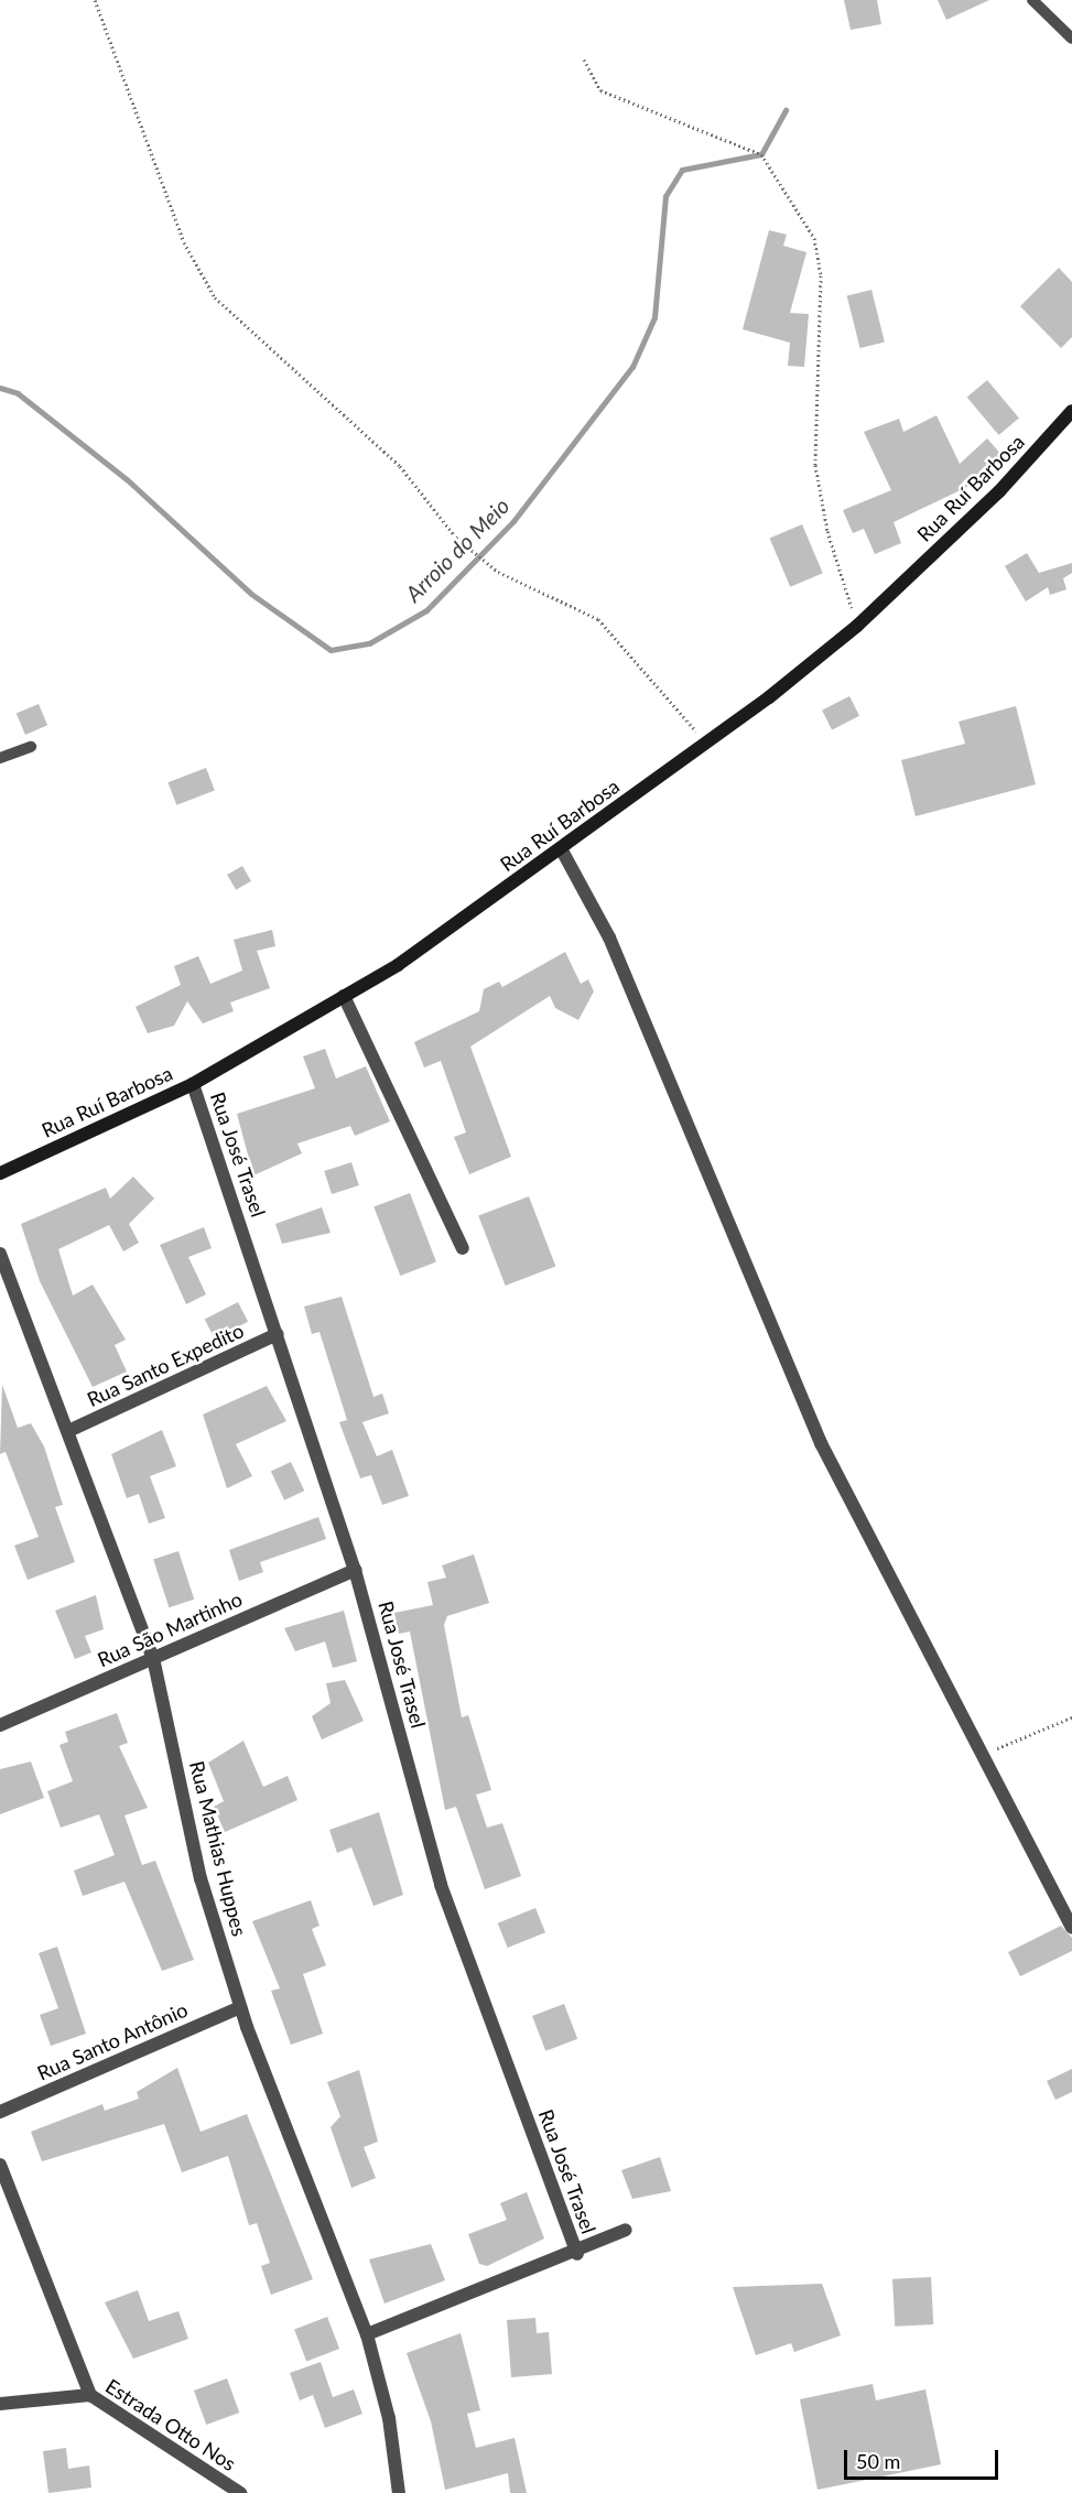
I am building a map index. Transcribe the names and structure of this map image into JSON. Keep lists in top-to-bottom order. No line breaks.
{"streets":{"main road":["Rua Ruí Barbosa"],"street":["Rua José Trasel","Rua Santo Expedito","Rua São Martinho","Rua Mathias Huppes","Rua Santo Antônio","Estrada Otto Nos"]},"crossings":[["Rua Ruí Barbosa","Rua José Trasel"],["Rua José Trasel","Rua Santo Expedito"],["Rua José Trasel","Rua São Martinho"],["Rua Santo Expedito","Rua Mathias Huppes"],["Rua São Martinho","Rua Mathias Huppes"],["Rua Mathias Huppes","Rua Santo Antônio"]],"water":["Arroio do Meio"],"scale_bar":"50 m"}
